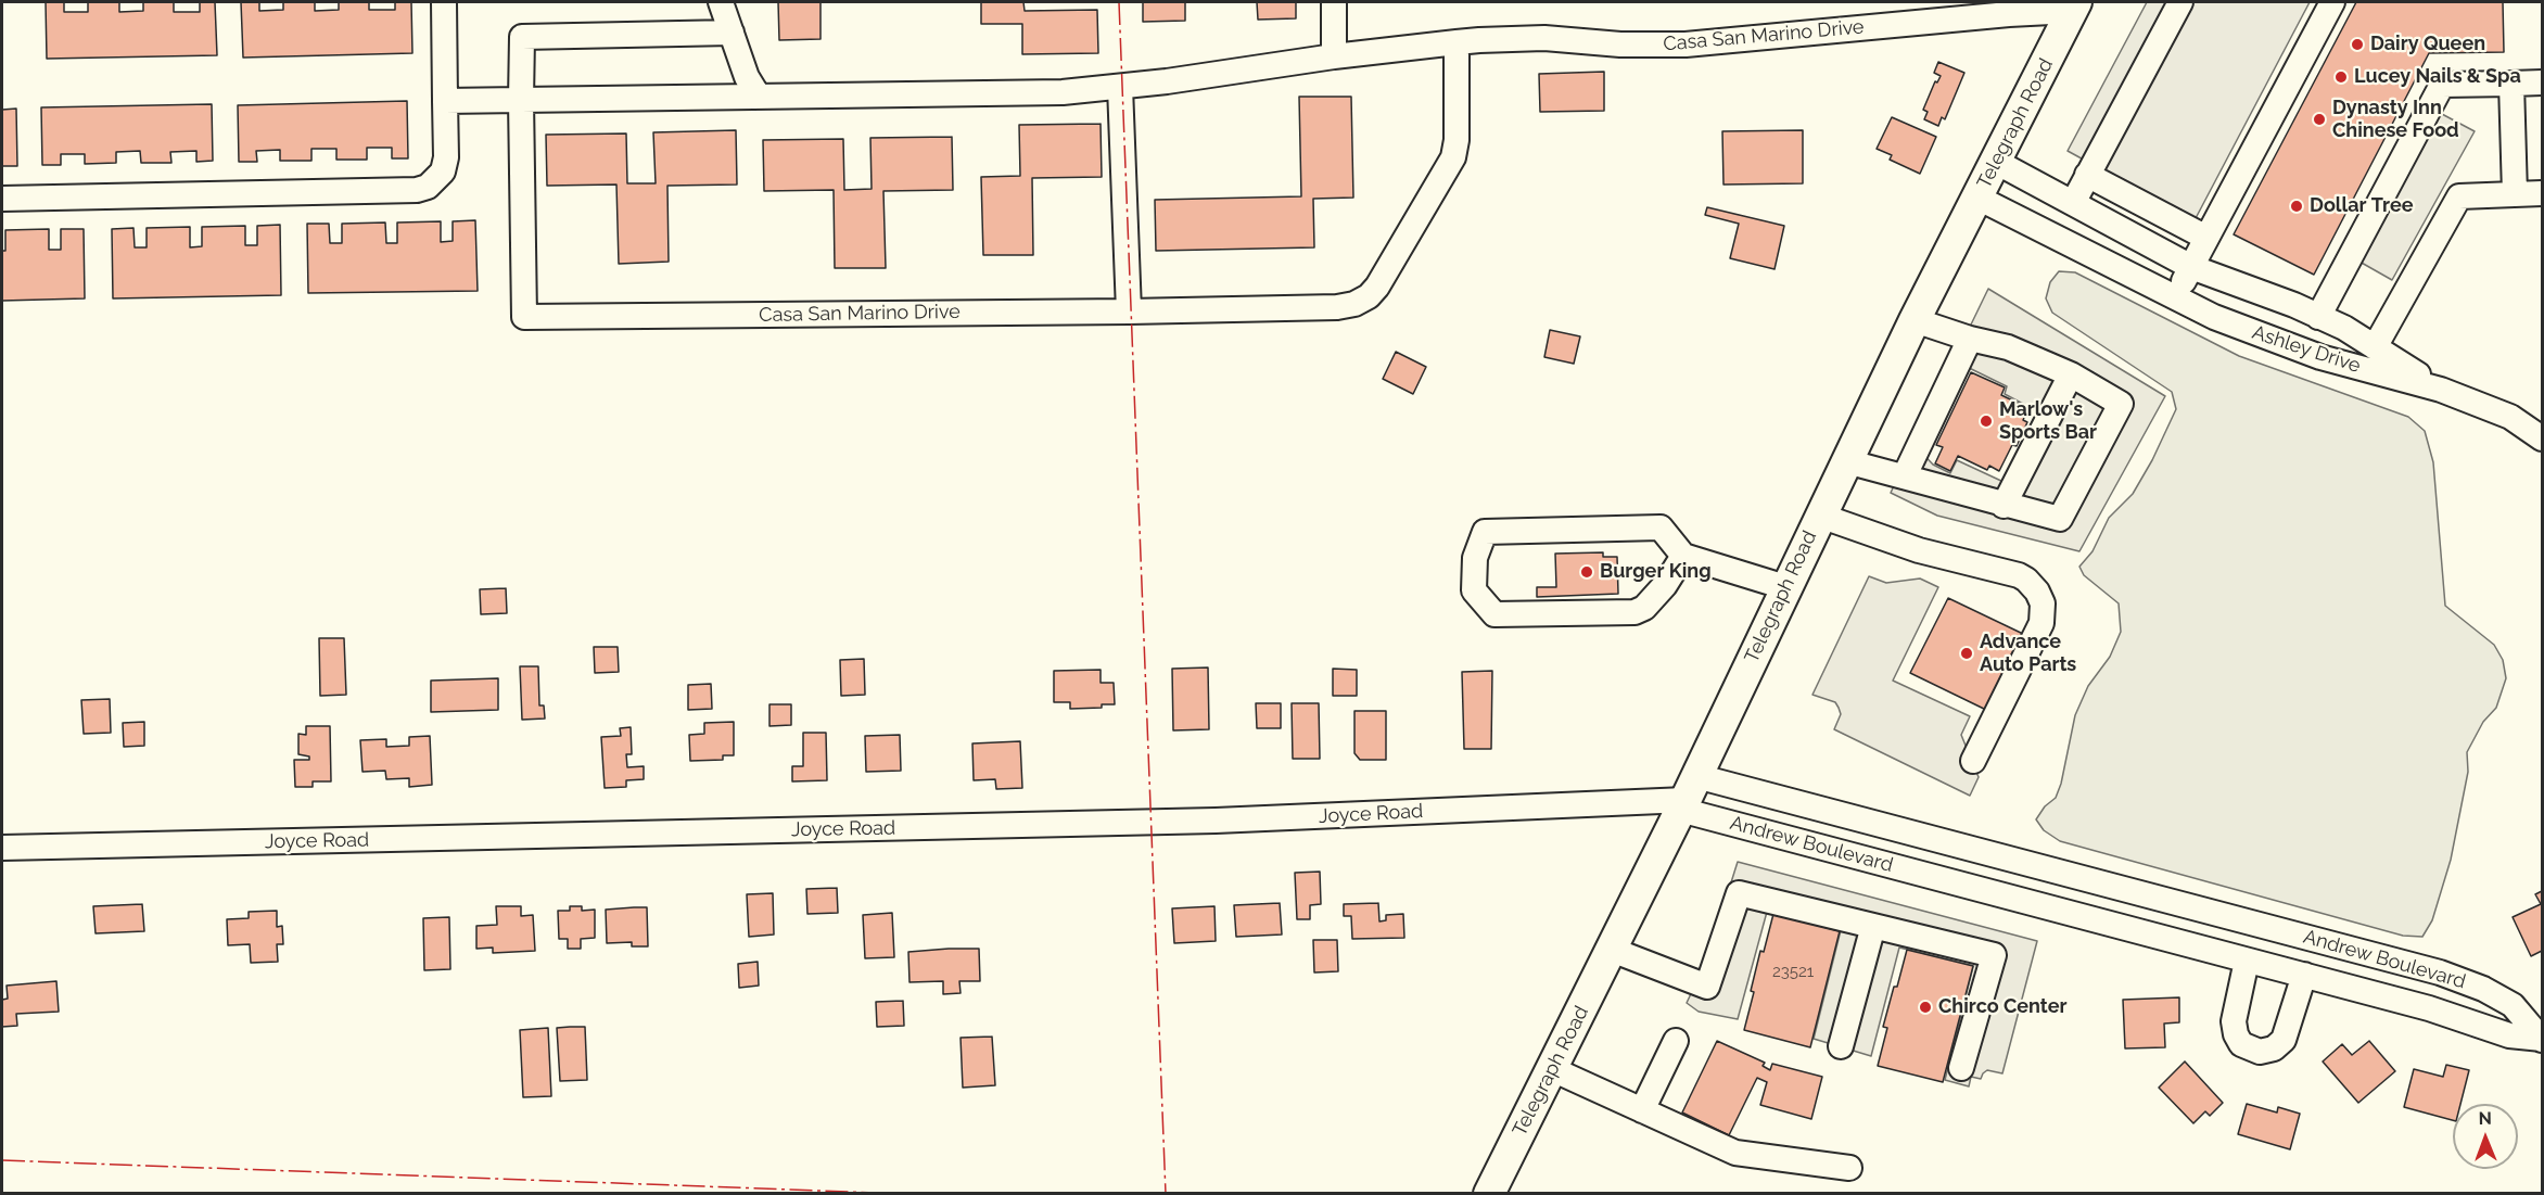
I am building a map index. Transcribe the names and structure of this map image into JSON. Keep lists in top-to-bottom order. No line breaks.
{"streets":{"main road":["Telegraph Road"],"street":["Casa San Marino Drive","Ashley Drive","Joyce Road","Andrew Boulevard"]},"crossings":[["Casa San Marino Drive","Telegraph Road"],["Telegraph Road","Ashley Drive"],["Telegraph Road","Joyce Road"],["Telegraph Road","Andrew Boulevard"],["Joyce Road","Andrew Boulevard"]],"places":["Dairy Queen","Lucey Nails & Spa","Dynasty Inn Chinese Food","Dollar Tree","Marlow's Sports Bar","Burger King","Advance Auto Parts","Chirco Center"],"house_numbers":["23521"],"north":"top"}
